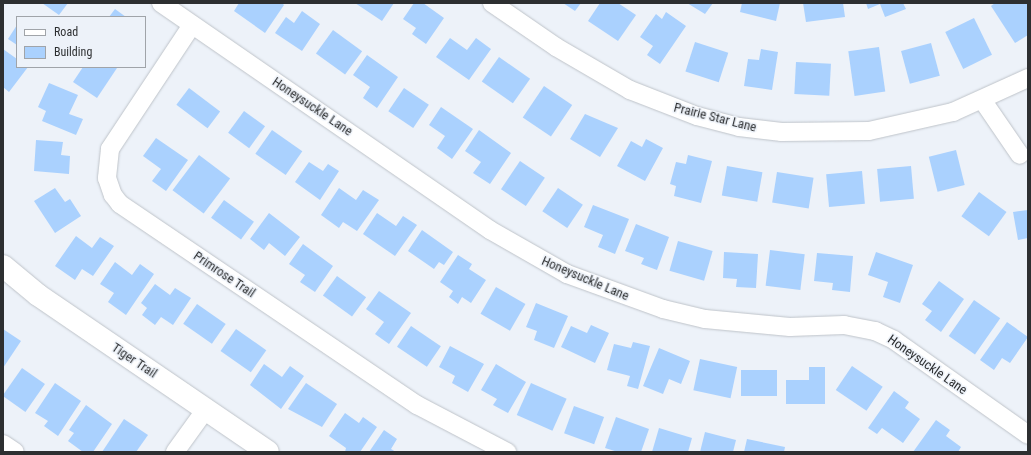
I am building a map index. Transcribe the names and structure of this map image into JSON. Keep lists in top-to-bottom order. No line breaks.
{"streets":{"street":["Honeysuckle Lane","Prairie Star Lane","Primrose Trail","Tiger Trail"]},"crossings":[["Honeysuckle Lane","Primrose Trail"]],"legend":["Road","Building"]}
